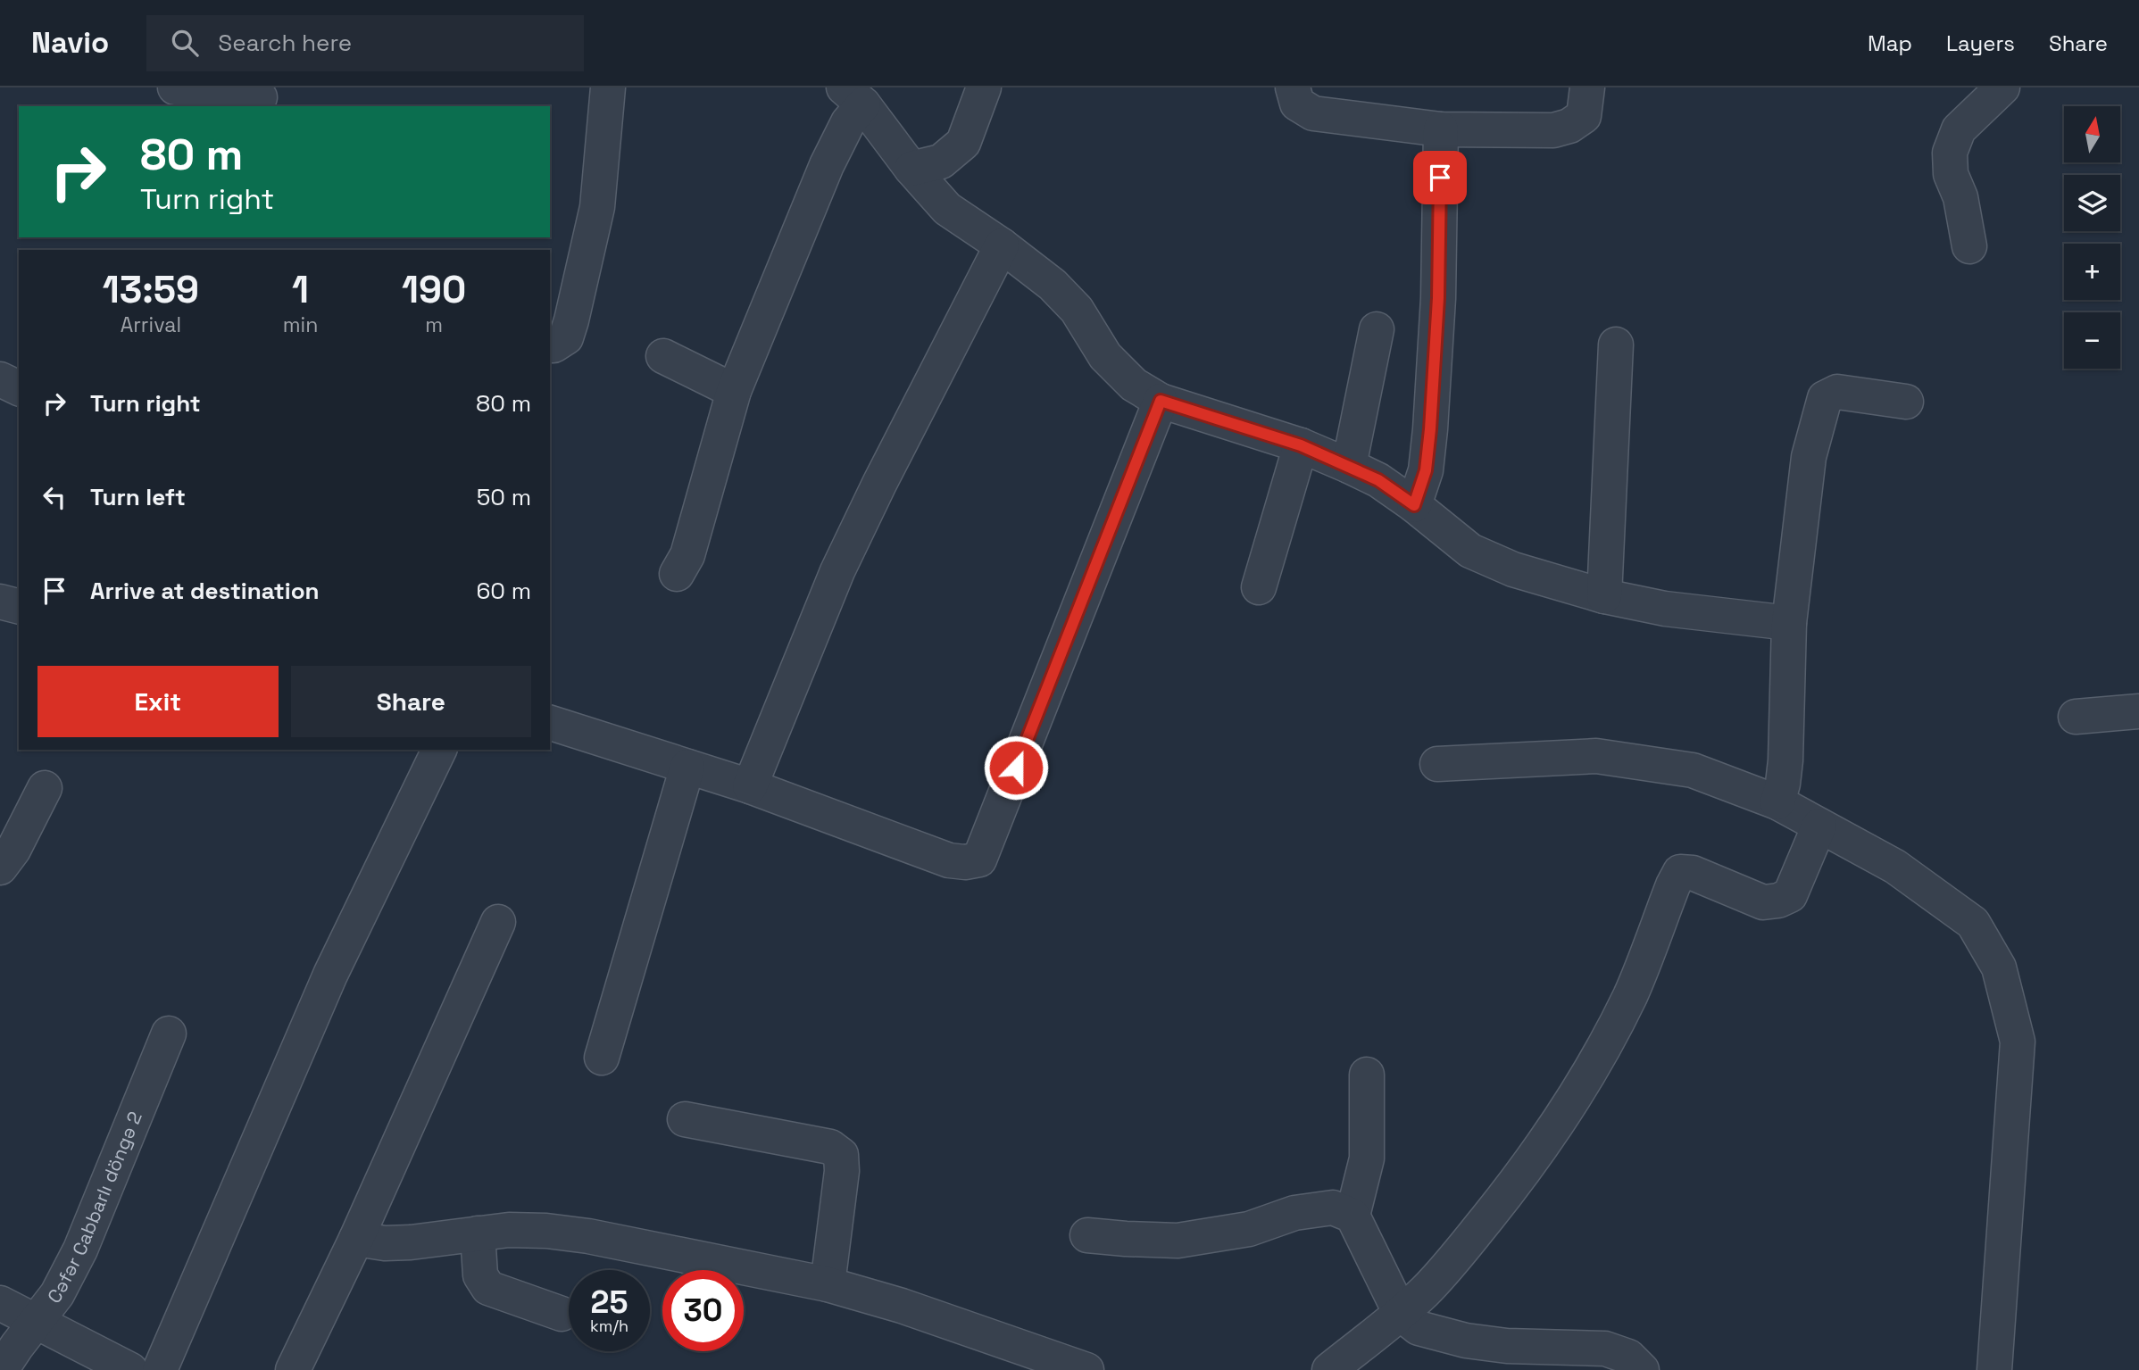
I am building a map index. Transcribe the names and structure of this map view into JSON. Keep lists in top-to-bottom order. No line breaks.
{"streets":{"street":["Cəfər Cabbarlı döngə 2"]},"north":"top","page":{"header":"Navio","search":"Search here","nav":["Map","Layers","Share"],"map_buttons":["+","−"],"turn":["80 m","Turn right"],"eta":["13:59","Arrival","1","min","190","m"],"list":[{"name":"Turn right","value":"80 m"},{"name":"Turn left","value":"50 m"},{"name":"Arrive at destination","value":"60 m"}],"buttons":["Exit","Share"],"speed":"25 km/h","limit":"30"}}
